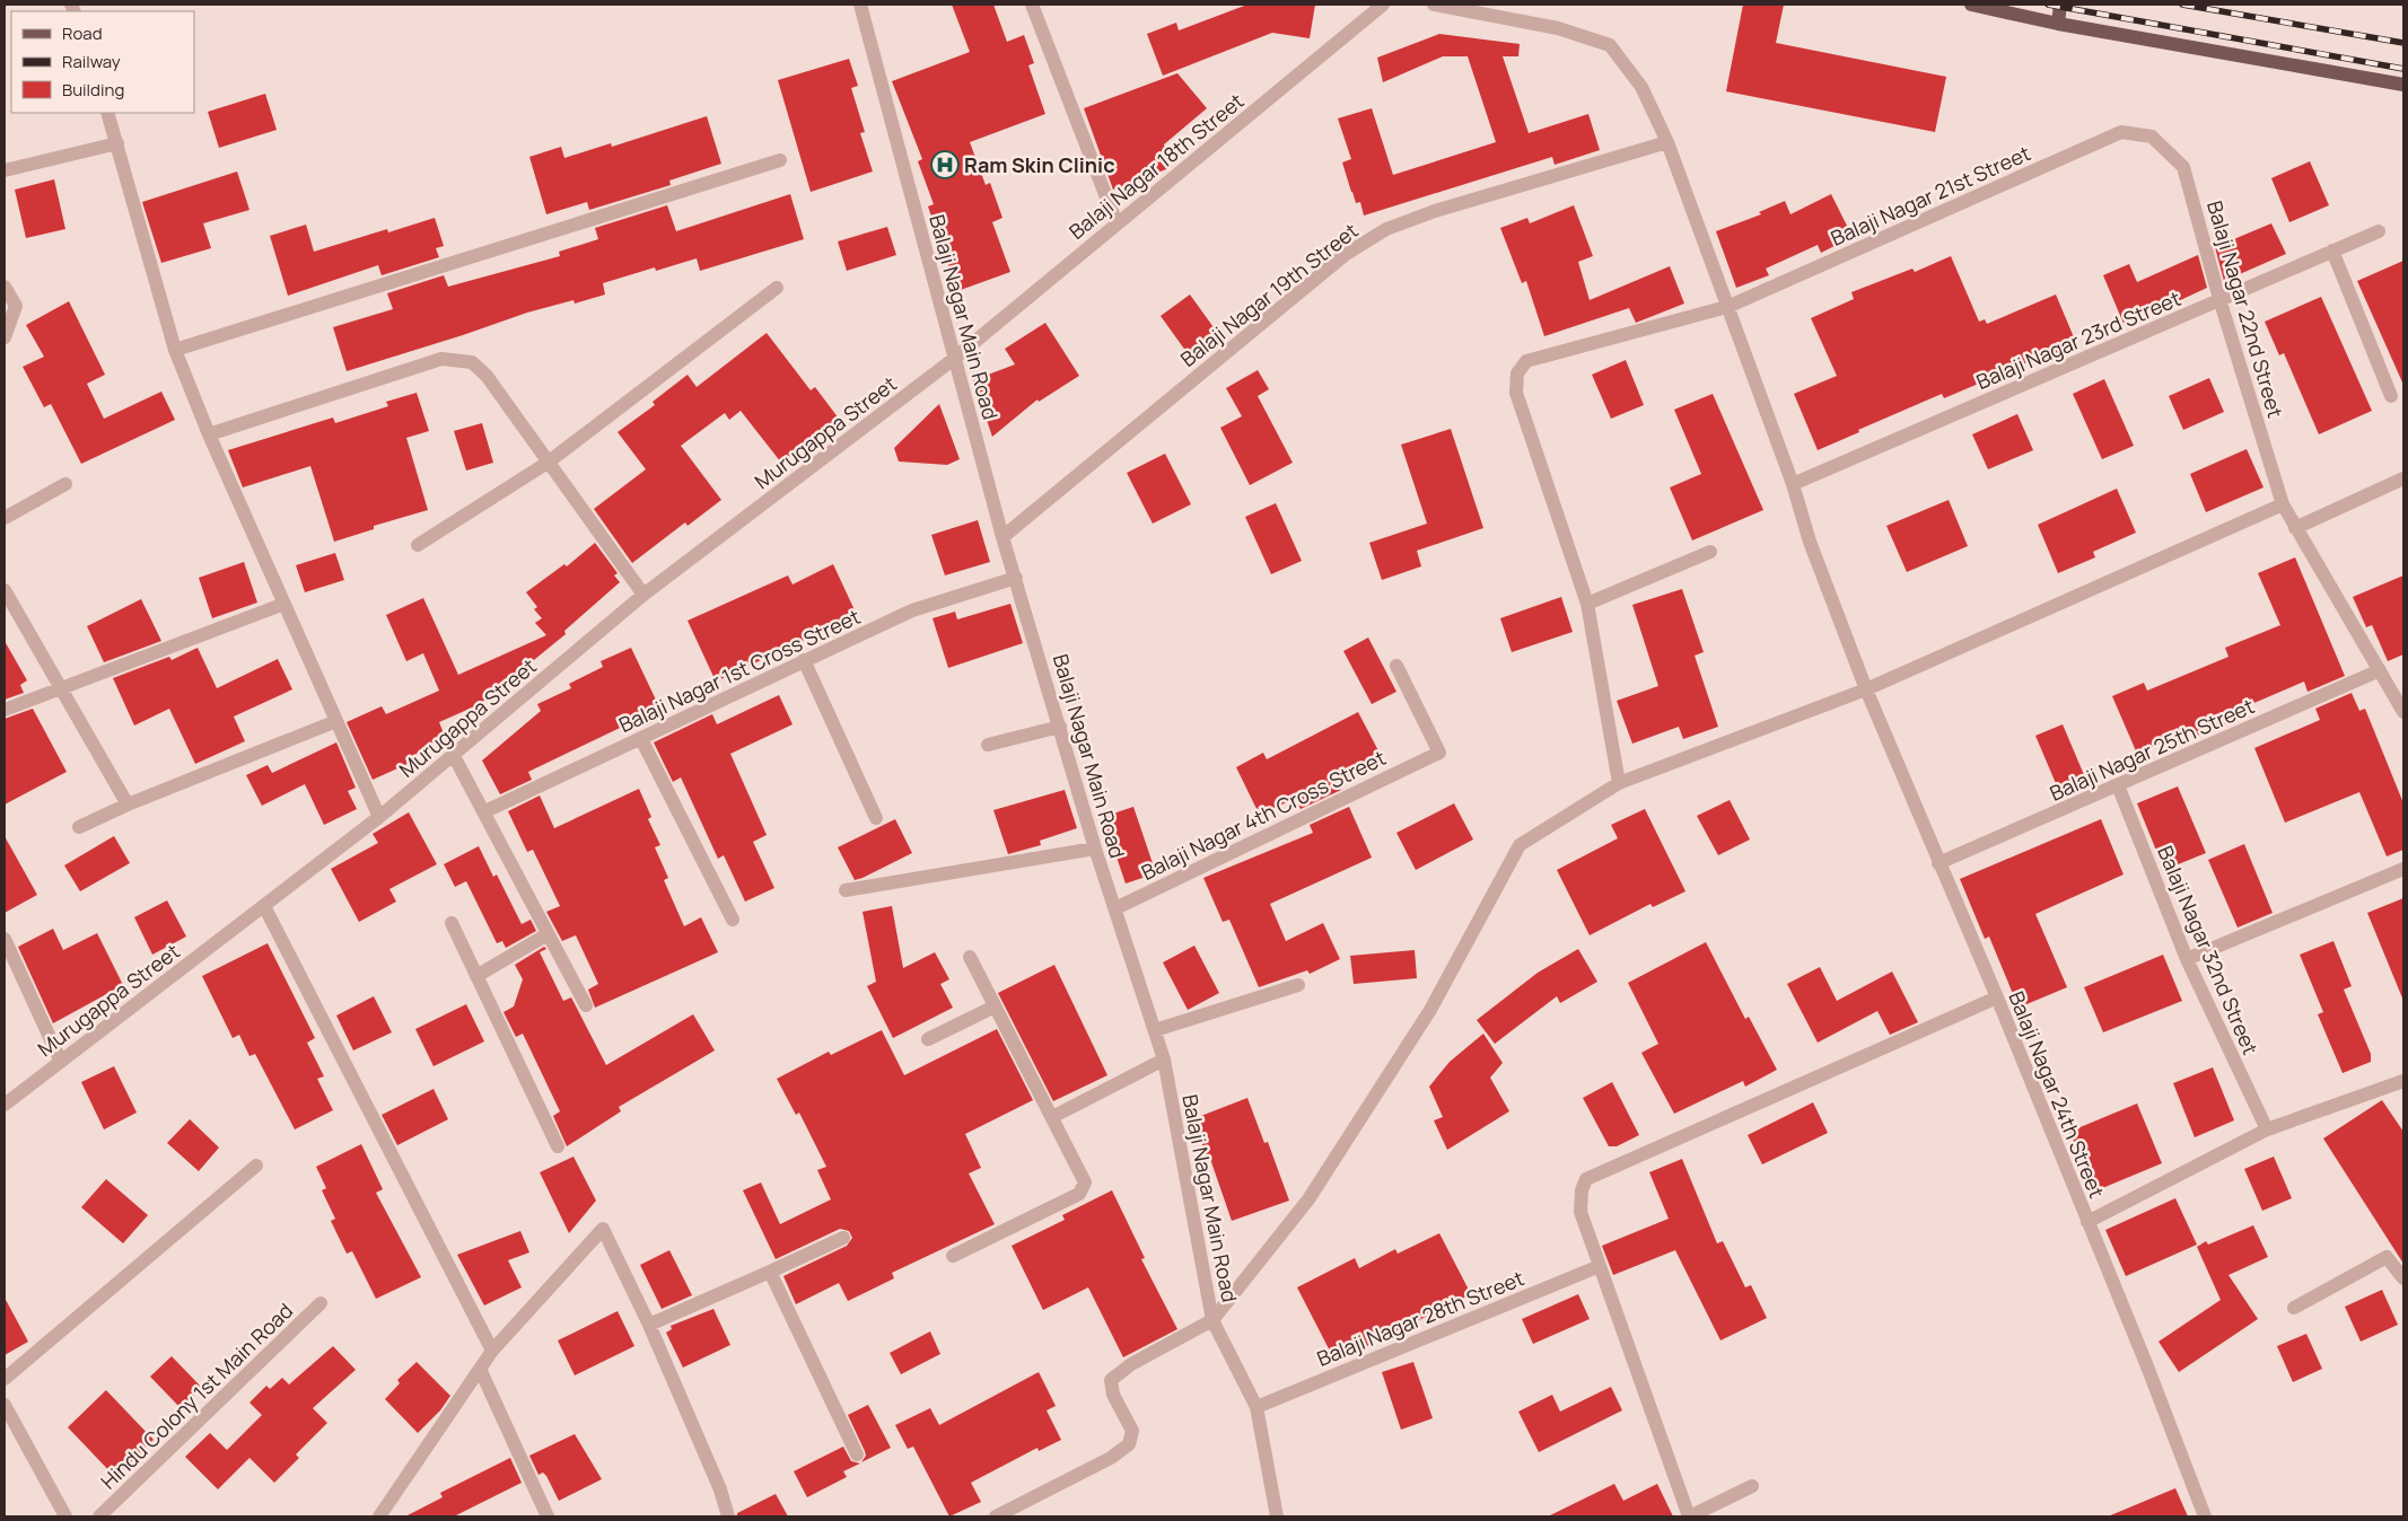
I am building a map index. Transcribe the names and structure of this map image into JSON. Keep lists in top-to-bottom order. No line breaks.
{"streets":{"street":["Balaji Nagar 18th Street","Balaji Nagar 21st Street","Balaji Nagar 19th Street","Balaji Nagar 22nd Street","Balaji Nagar Main Road","Balaji Nagar 23rd Street","Murugappa Street","Balaji Nagar 1st Cross Street","Balaji Nagar 25th Street","Balaji Nagar 4th Cross Street","Balaji Nagar 32nd Street","Balaji Nagar 24th Street","Balaji Nagar 28th Street","Hindu Colony 1st Main Road"]},"crossings":[["Balaji Nagar 18th Street","Balaji Nagar Main Road"],["Balaji Nagar 18th Street","Murugappa Street"],["Balaji Nagar 21st Street","Balaji Nagar 22nd Street"],["Balaji Nagar 21st Street","Balaji Nagar 24th Street"],["Balaji Nagar 19th Street","Balaji Nagar Main Road"],["Balaji Nagar 19th Street","Balaji Nagar 24th Street"],["Balaji Nagar 22nd Street","Balaji Nagar 23rd Street"],["Balaji Nagar 22nd Street","Balaji Nagar 25th Street"],["Balaji Nagar Main Road","Murugappa Street"],["Balaji Nagar Main Road","Balaji Nagar 1st Cross Street"],["Balaji Nagar Main Road","Balaji Nagar 4th Cross Street"],["Balaji Nagar Main Road","Balaji Nagar 28th Street"],["Balaji Nagar 23rd Street","Balaji Nagar 24th Street"],["Balaji Nagar 25th Street","Balaji Nagar 32nd Street"],["Balaji Nagar 25th Street","Balaji Nagar 24th Street"]],"places":{"hospital":["Ram Skin Clinic"]},"legend":["Road","Railway","Building"]}
